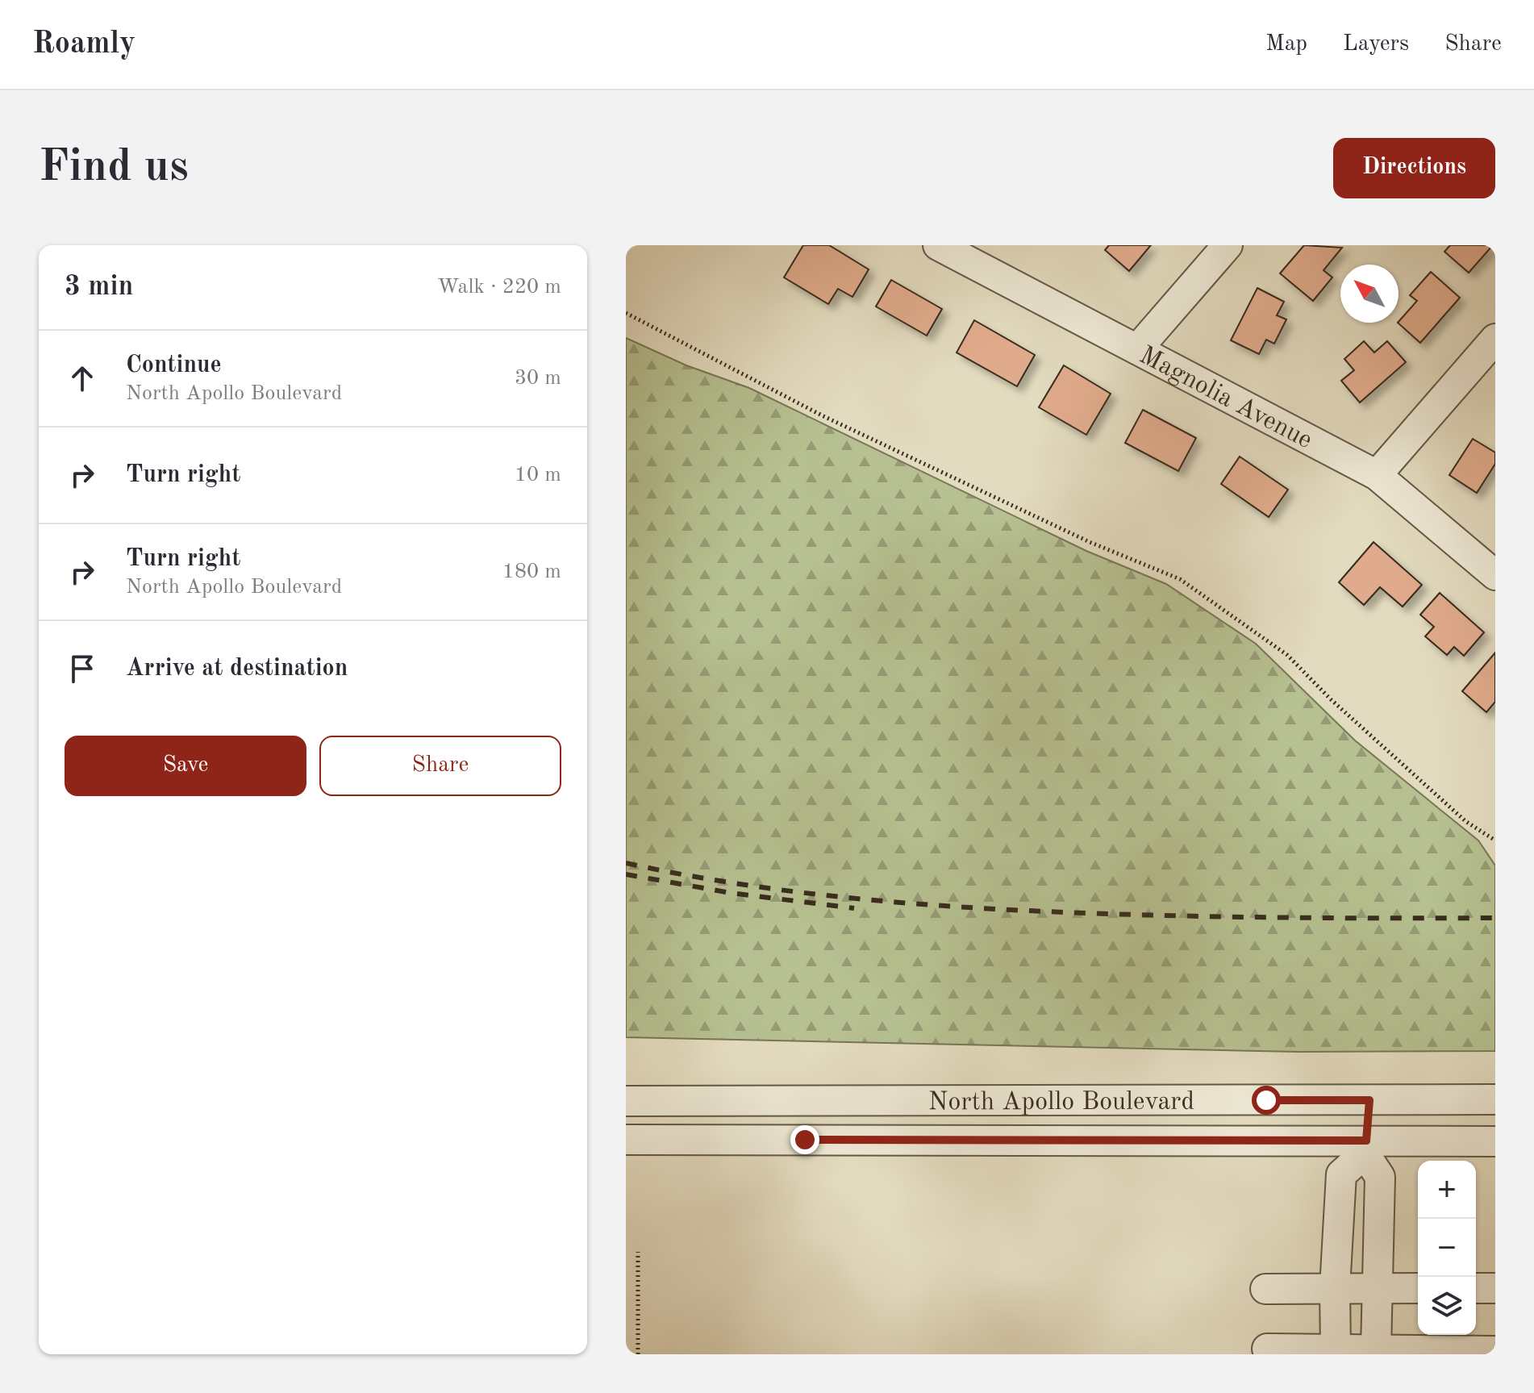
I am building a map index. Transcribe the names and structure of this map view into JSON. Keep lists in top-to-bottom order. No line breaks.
{"streets":{"street":["Magnolia Avenue","North Apollo Boulevard"]},"north":"top left","page":{"header":"Roamly","nav":["Map","Layers","Share"],"buttons":["Directions",["Save","Share"]],"title":"Find us","heading":["3 min","Walk · 220 m"],"list":[["Continue","North Apollo Boulevard","30 m"],["Turn right","10 m"],["Turn right","North Apollo Boulevard","180 m"],"Arrive at destination"],"map_buttons":["+","−"]}}
